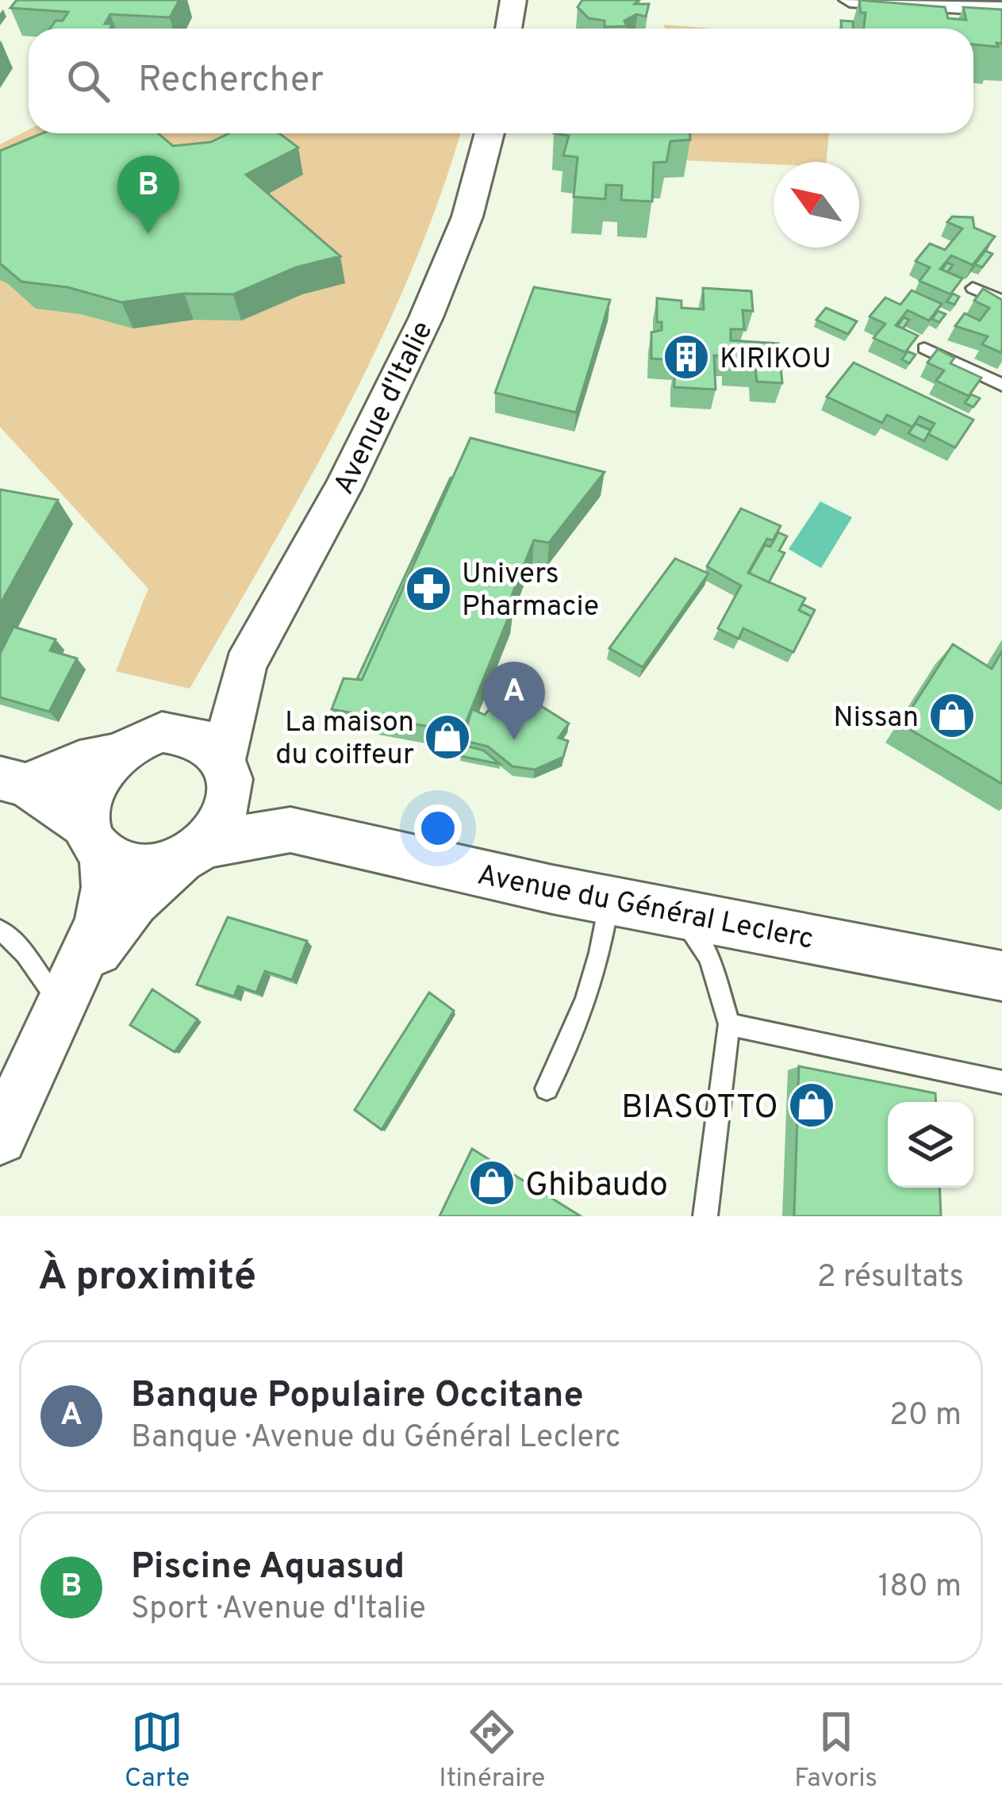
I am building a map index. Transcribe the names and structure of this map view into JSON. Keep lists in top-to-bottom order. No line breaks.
{"streets":{"street":["Avenue d'Italie","Avenue du Général Leclerc"]},"crossings":[["Avenue d'Italie","Avenue du Général Leclerc"]],"places":{"building":["KIRIKOU"],"pharmacy":["Univers Pharmacie"],"shop":["Nissan","La maison du coiffeur","BIASOTTO","Ghibaudo"]},"north":"top left","page":{"search":"Rechercher","pins":["B","A"],"heading":["À proximité","2 résultats"],"list":[{"mark":"A","name":"Banque Populaire Occitane","note":"Banque · Avenue du Général Leclerc","value":"20 m"},{"mark":"B","name":"Piscine Aquasud","note":"Sport · Avenue d'Italie","value":"180 m"}],"nav":["Carte","Itinéraire","Favoris"]}}
